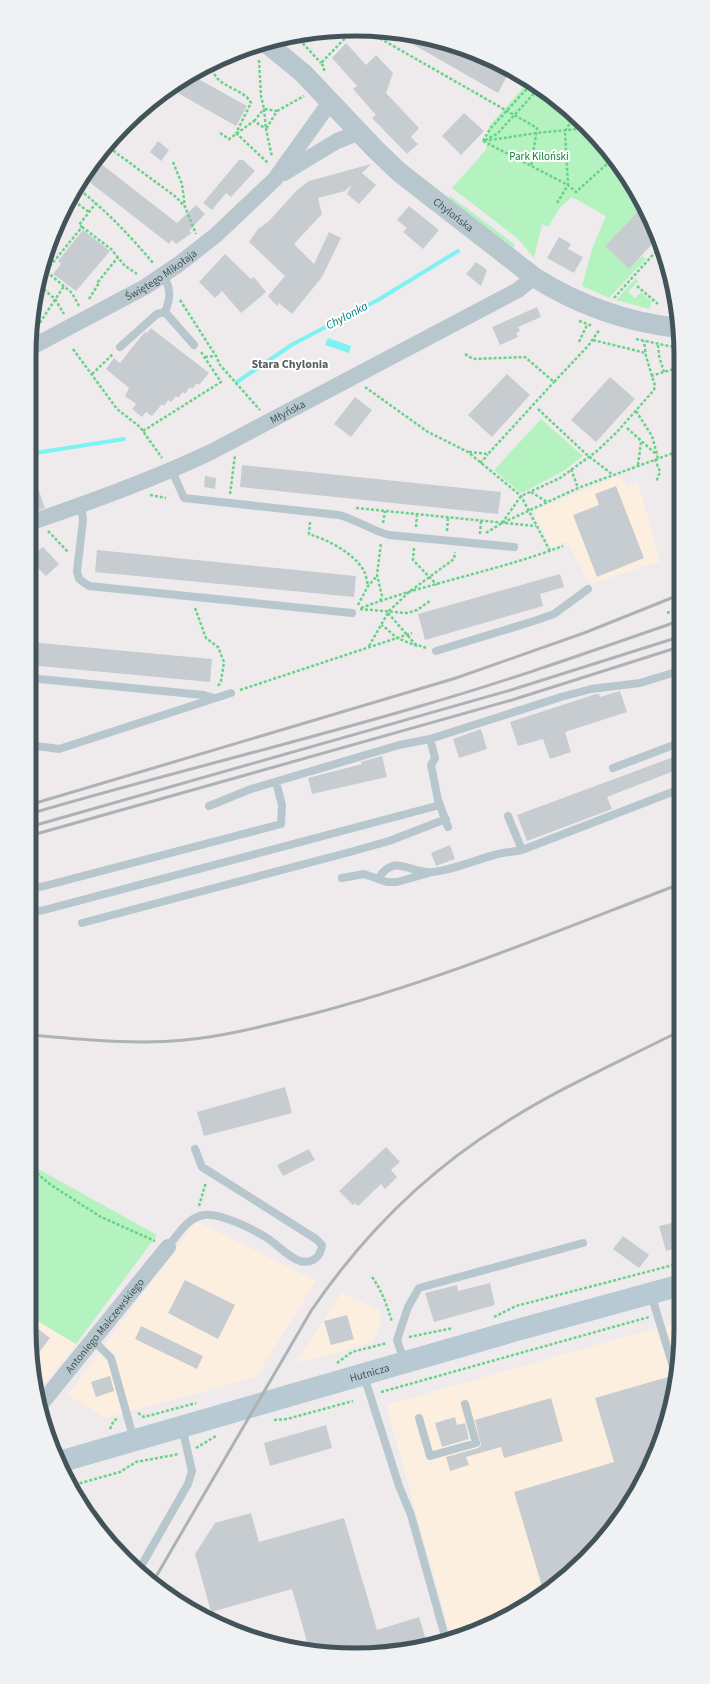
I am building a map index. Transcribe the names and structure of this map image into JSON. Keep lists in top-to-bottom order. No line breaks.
{"streets":{"main road":["Hutnicza"],"street":["Chylońska","Świętego Mikołaja","Młyńska","Antoniego Malczewskiego"]},"crossings":[["Chylońska","Świętego Mikołaja"],["Chylońska","Młyńska"]],"districts":["Stara Chylonia"],"water":["Chylonka"],"parks":["Park Kiloński"]}
